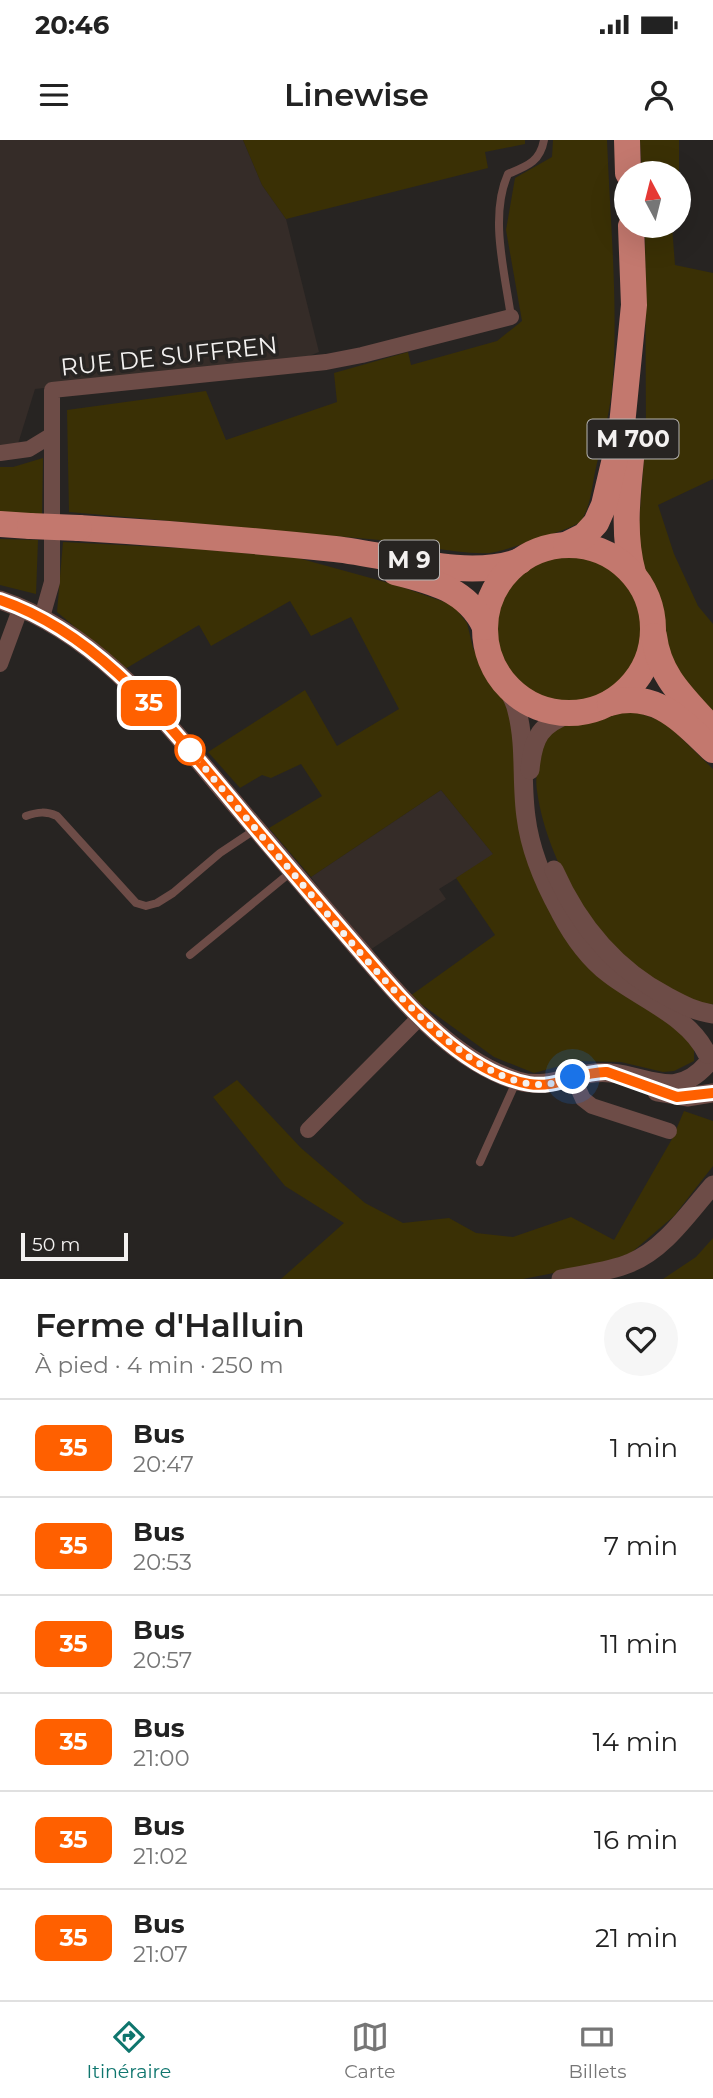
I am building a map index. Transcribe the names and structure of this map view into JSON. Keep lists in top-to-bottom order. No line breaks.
{"streets":{"highway":["M 700","M 9"],"street":["RUE DE SUFFREN"]},"crossings":[["M 700","M 9"]],"lines":["bus line 35"],"scale_bar":"50 m","north":"top","page":{"status":"20:46","header":"Linewise","on_map":"35","scale":"50 m","heading":["Ferme d'Halluin","À pied · 4 min · 250 m"],"list":[{"mark":"35","name":"Bus","note":"20:47","value":"1 min"},{"mark":"35","name":"Bus","note":"20:53","value":"7 min"},{"mark":"35","name":"Bus","note":"20:57","value":"11 min"},{"mark":"35","name":"Bus","note":"21:00","value":"14 min"},{"mark":"35","name":"Bus","note":"21:02","value":"16 min"},{"mark":"35","name":"Bus","note":"21:07","value":"21 min"}],"tabs":["Itinéraire","Carte","Billets"]}}
